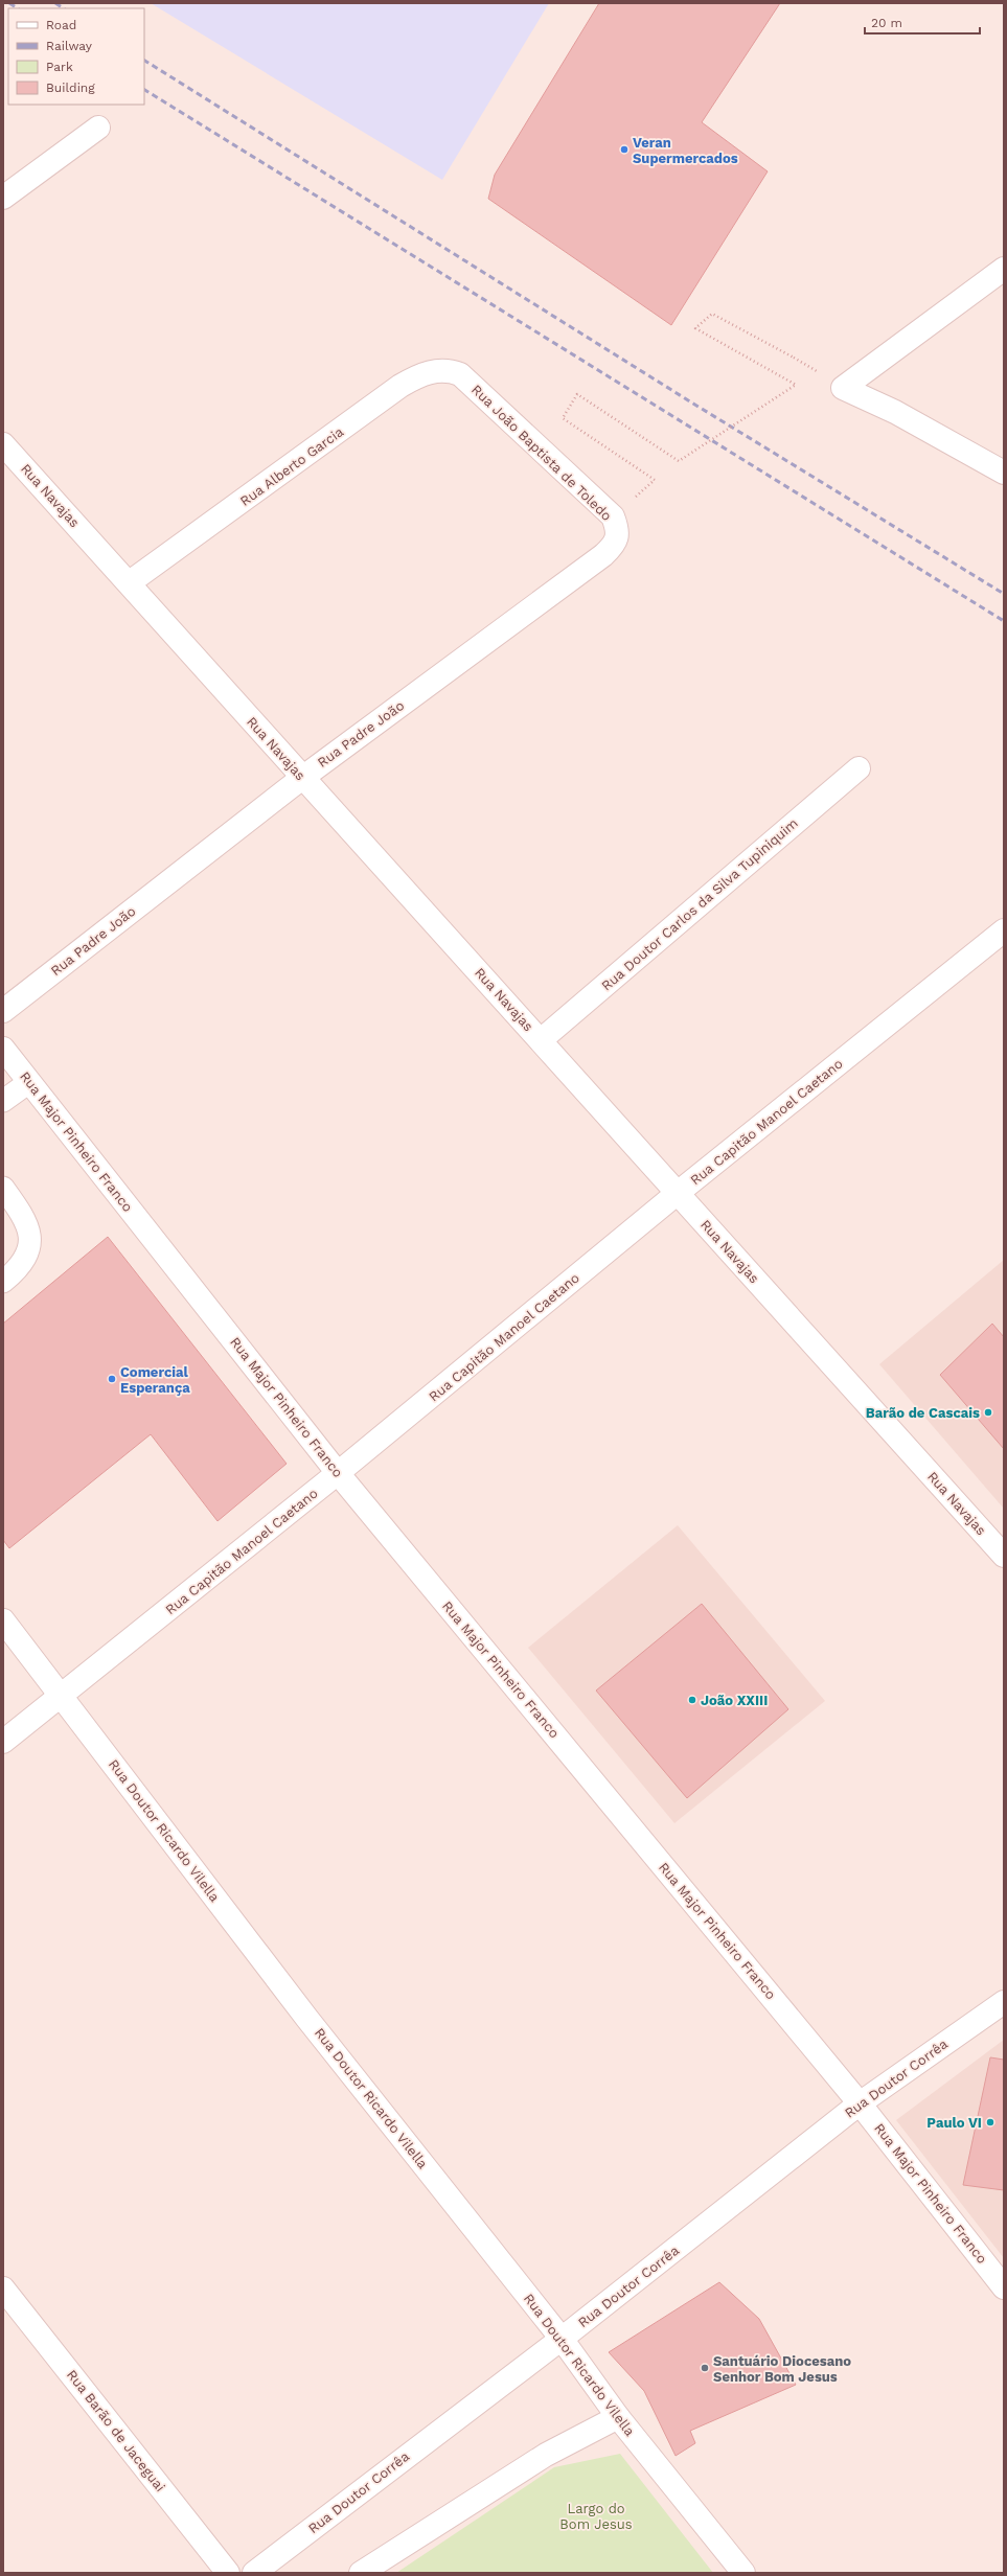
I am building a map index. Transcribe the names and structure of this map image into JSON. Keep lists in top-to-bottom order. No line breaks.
{"streets":{"street":["Rua João Baptista de Toledo","Rua Alberto Garcia","Rua Navajas","Rua Padre João","Rua Doutor Carlos da Silva Tupiniquim","Rua Capitão Manoel Caetano","Rua Major Pinheiro Franco","Rua Doutor Ricardo Vilella","Rua Doutor Corrêa","Rua Barão de Jaceguai"]},"crossings":[["Rua João Baptista de Toledo","Rua Alberto Garcia"],["Rua João Baptista de Toledo","Rua Padre João"],["Rua Alberto Garcia","Rua Navajas"],["Rua Navajas","Rua Padre João"],["Rua Navajas","Rua Doutor Carlos da Silva Tupiniquim"],["Rua Navajas","Rua Capitão Manoel Caetano"],["Rua Capitão Manoel Caetano","Rua Major Pinheiro Franco"],["Rua Capitão Manoel Caetano","Rua Doutor Ricardo Vilella"],["Rua Major Pinheiro Franco","Rua Doutor Corrêa"],["Rua Doutor Ricardo Vilella","Rua Doutor Corrêa"]],"parks":["Largo do Bom Jesus"],"places":["Veran Supermercados","Comercial Esperança","Barão de Cascais","João XXIII","Paulo VI","Santuário Diocesano Senhor Bom Jesus"],"legend":["Road","Railway","Park","Building"],"scale_bar":"20 m"}
